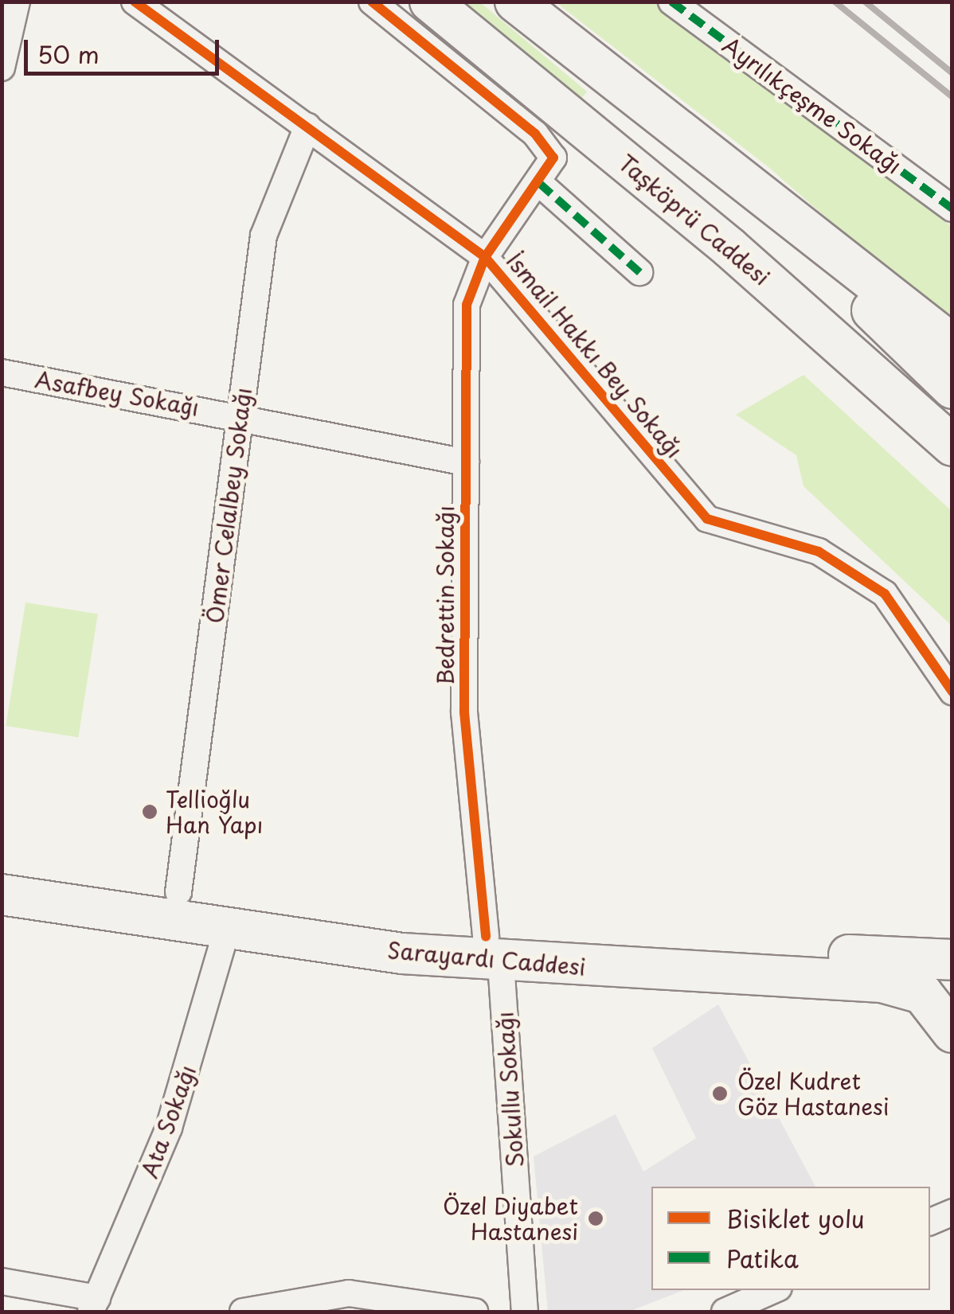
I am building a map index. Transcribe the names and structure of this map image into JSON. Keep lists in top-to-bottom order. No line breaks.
{"streets":{"main road":["Taşköprü Caddesi","Sarayardı Caddesi"],"street":["Ayrılıkçeşme Sokağı","İsmail Hakkı Bey Sokağı","Asafbey Sokağı","Ömer Celalbey Sokağı","Bedrettin Sokağı","Sokullu Sokağı","Ata Sokağı"]},"crossings":[["İsmail Hakkı Bey Sokağı","Ömer Celalbey Sokağı"],["İsmail Hakkı Bey Sokağı","Bedrettin Sokağı"],["Asafbey Sokağı","Ömer Celalbey Sokağı"],["Asafbey Sokağı","Bedrettin Sokağı"],["Ömer Celalbey Sokağı","Sarayardı Caddesi"],["Bedrettin Sokağı","Sarayardı Caddesi"],["Bedrettin Sokağı","Sokullu Sokağı"],["Sarayardı Caddesi","Sokullu Sokağı"],["Sarayardı Caddesi","Ata Sokağı"]],"places":["Tellioğlu Han Yapı","Özel Kudret Göz Hastanesi","Özel Diyabet Hastanesi"],"legend":["Bisiklet yolu","Patika"],"scale_bar":"50 m"}
